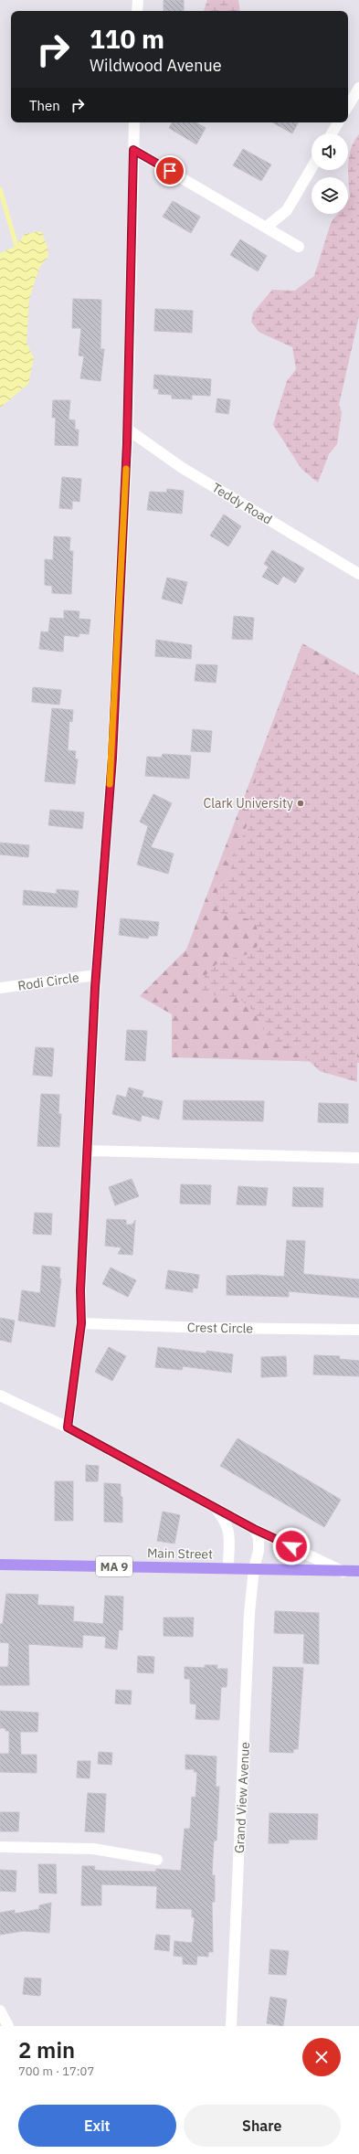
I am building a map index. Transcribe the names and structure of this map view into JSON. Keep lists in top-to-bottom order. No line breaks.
{"streets":{"highway":["Main Street","MA 9"],"street":["Teddy Road","Rodi Circle","Crest Circle","Grand View Avenue"]},"crossings":[["Main Street","Grand View Avenue"]],"places":["Clark University"],"page":{"turn":["110 m","Wildwood Avenue"],"then":"Then","heading":["2 min","700 m · 17:07"],"buttons":["Exit","Share"]}}
